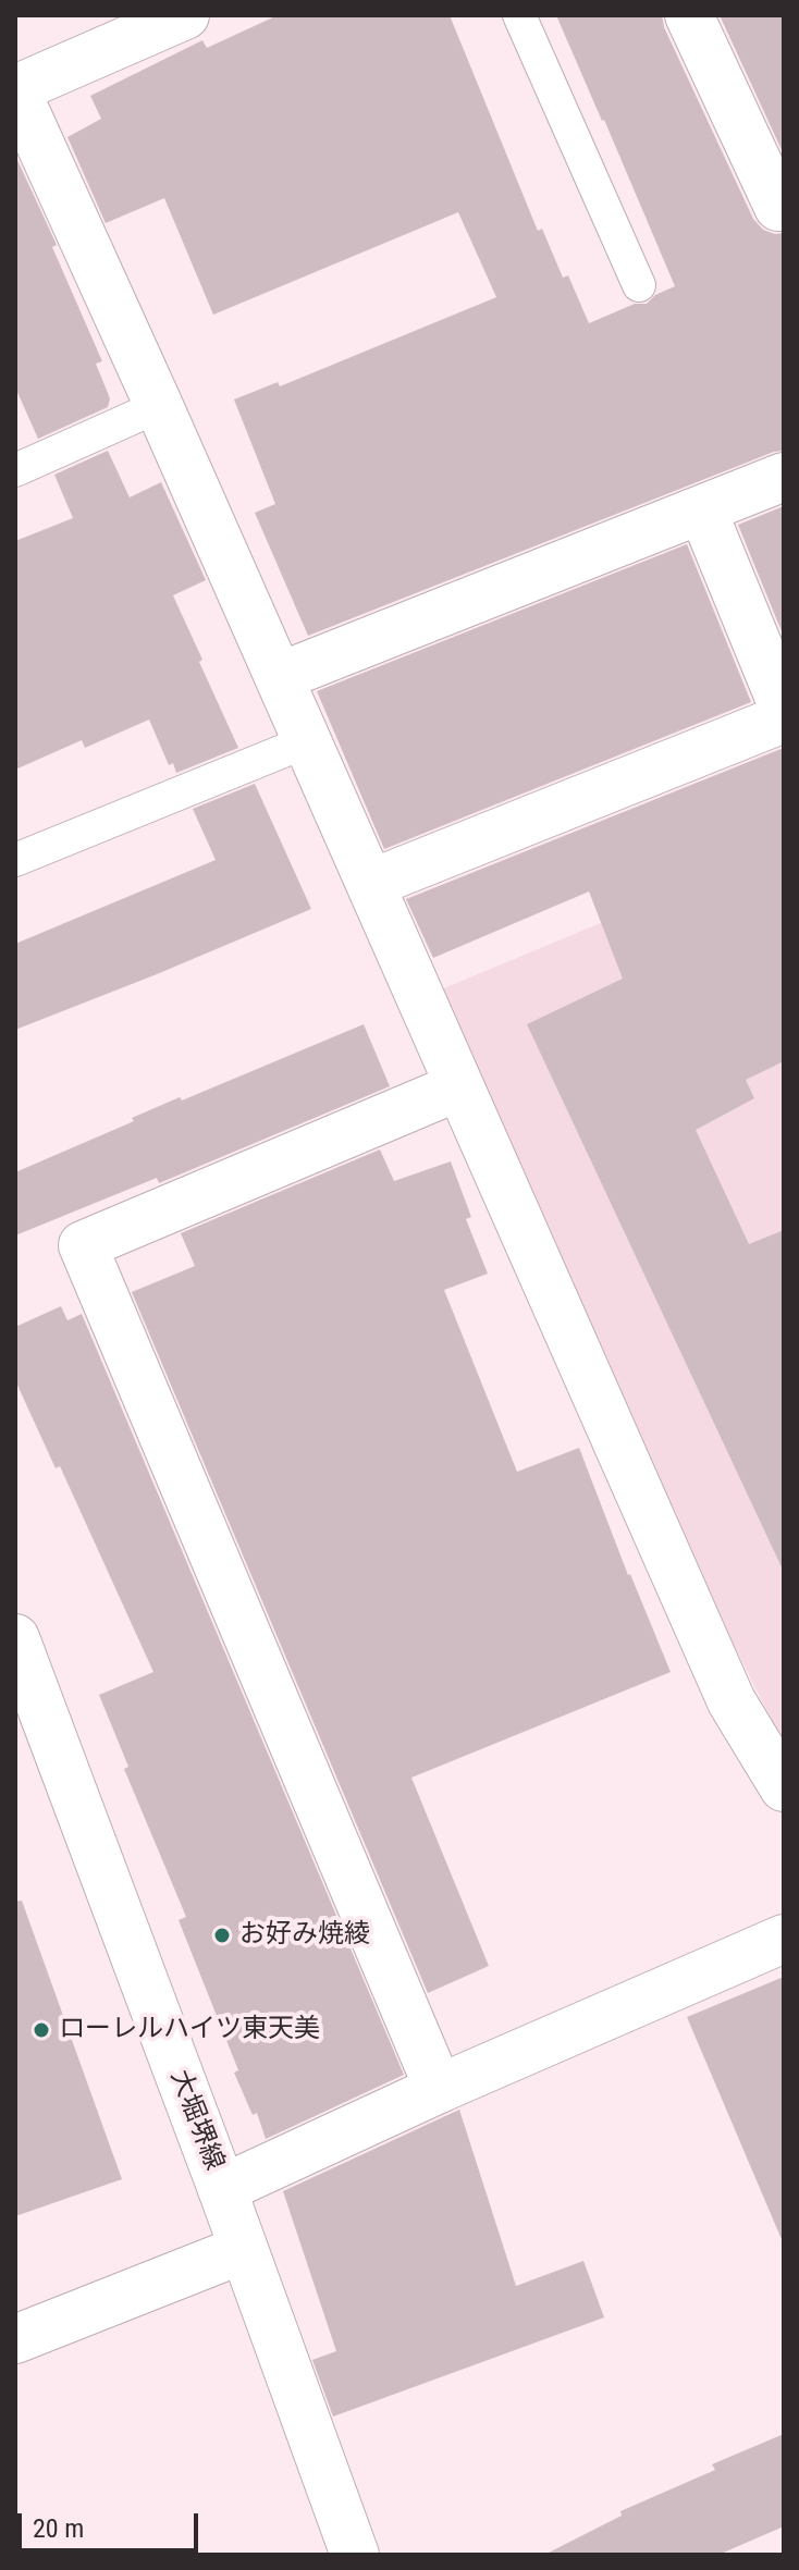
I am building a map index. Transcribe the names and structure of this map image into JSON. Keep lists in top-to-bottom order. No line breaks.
{"streets":{"street":["大堀堺線"]},"places":["お好み焼綾","ローレルハイツ東天美"],"scale_bar":"20 m"}
